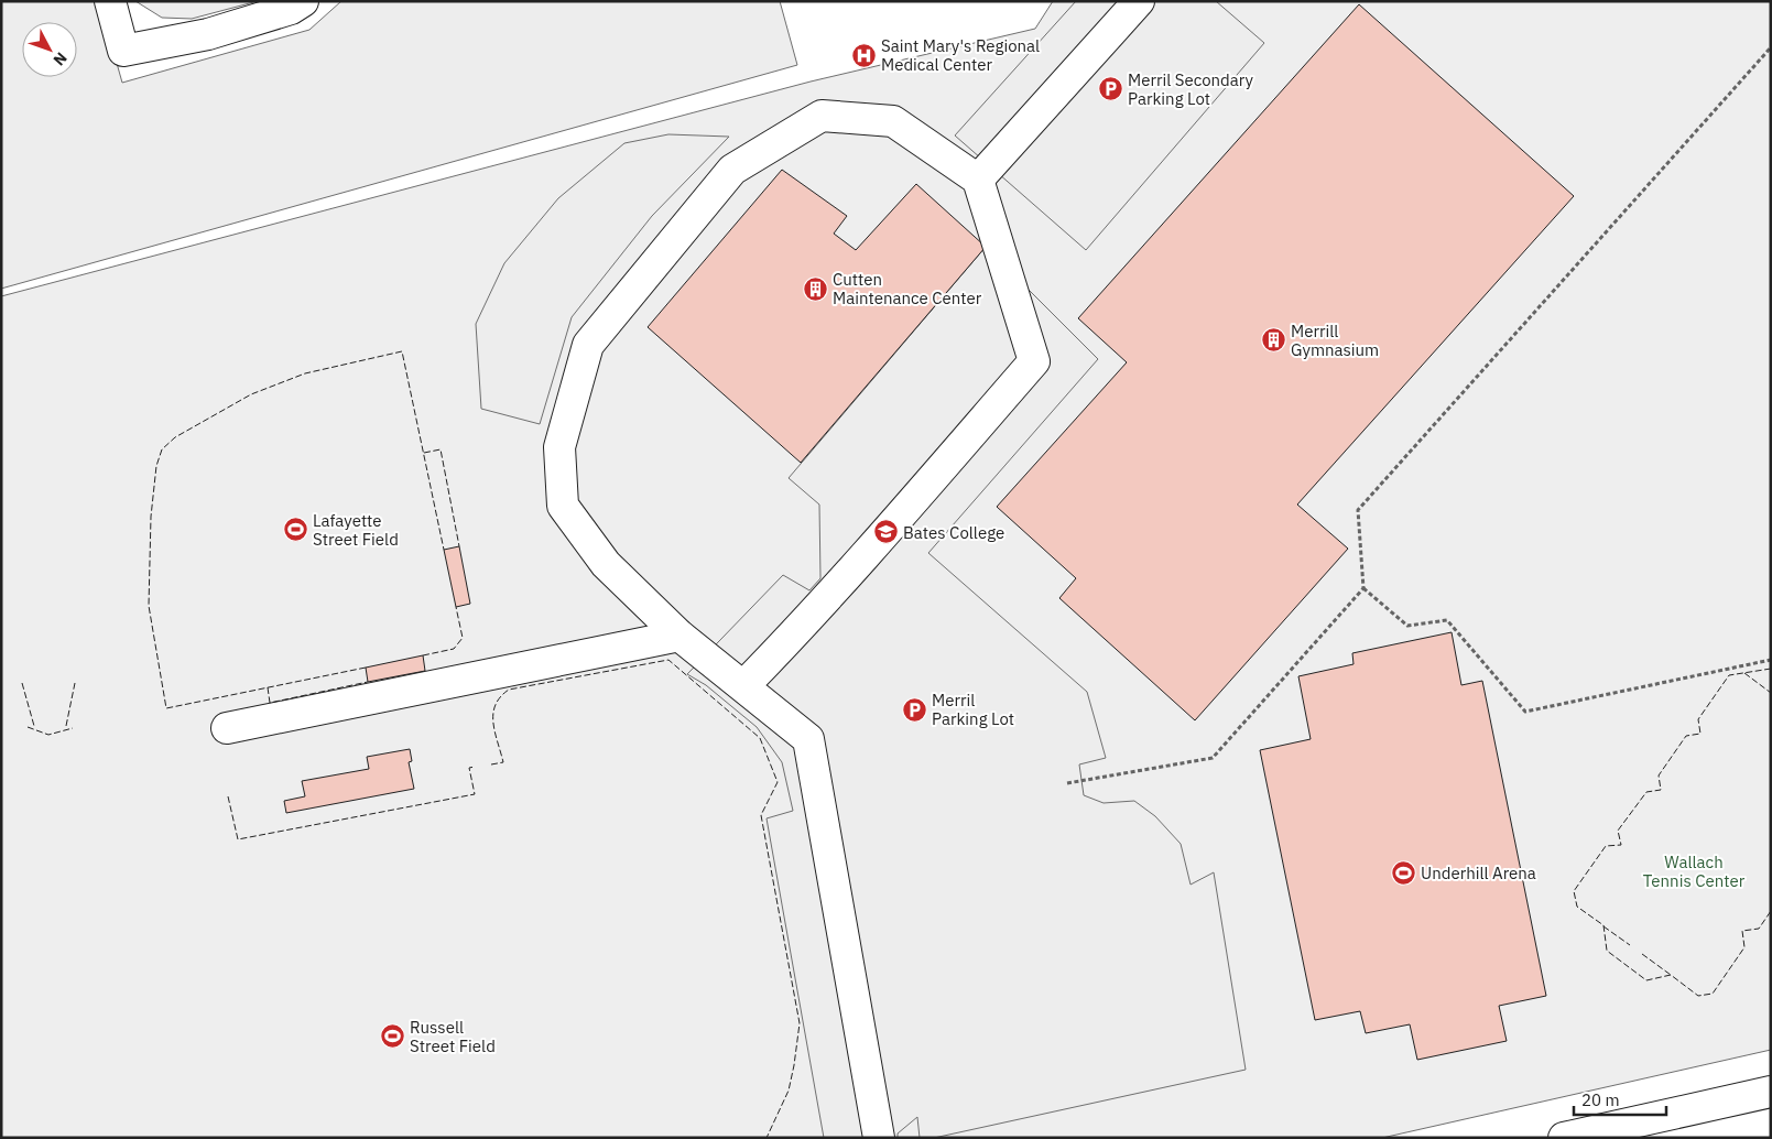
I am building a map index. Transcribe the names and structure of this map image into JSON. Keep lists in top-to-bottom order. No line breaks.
{"parks":["Wallach Tennis Center"],"places":{"hospital":["Saint Mary's Regional Medical Center"],"parking":["Merril Secondary Parking Lot","Merril Parking Lot"],"building":["Cutten Maintenance Center","Merrill Gymnasium"],"sports":["Lafayette Street Field","Underhill Arena","Russell Street Field"],"school or university":["Bates College"]},"scale_bar":"20 m","north":"bottom right"}
